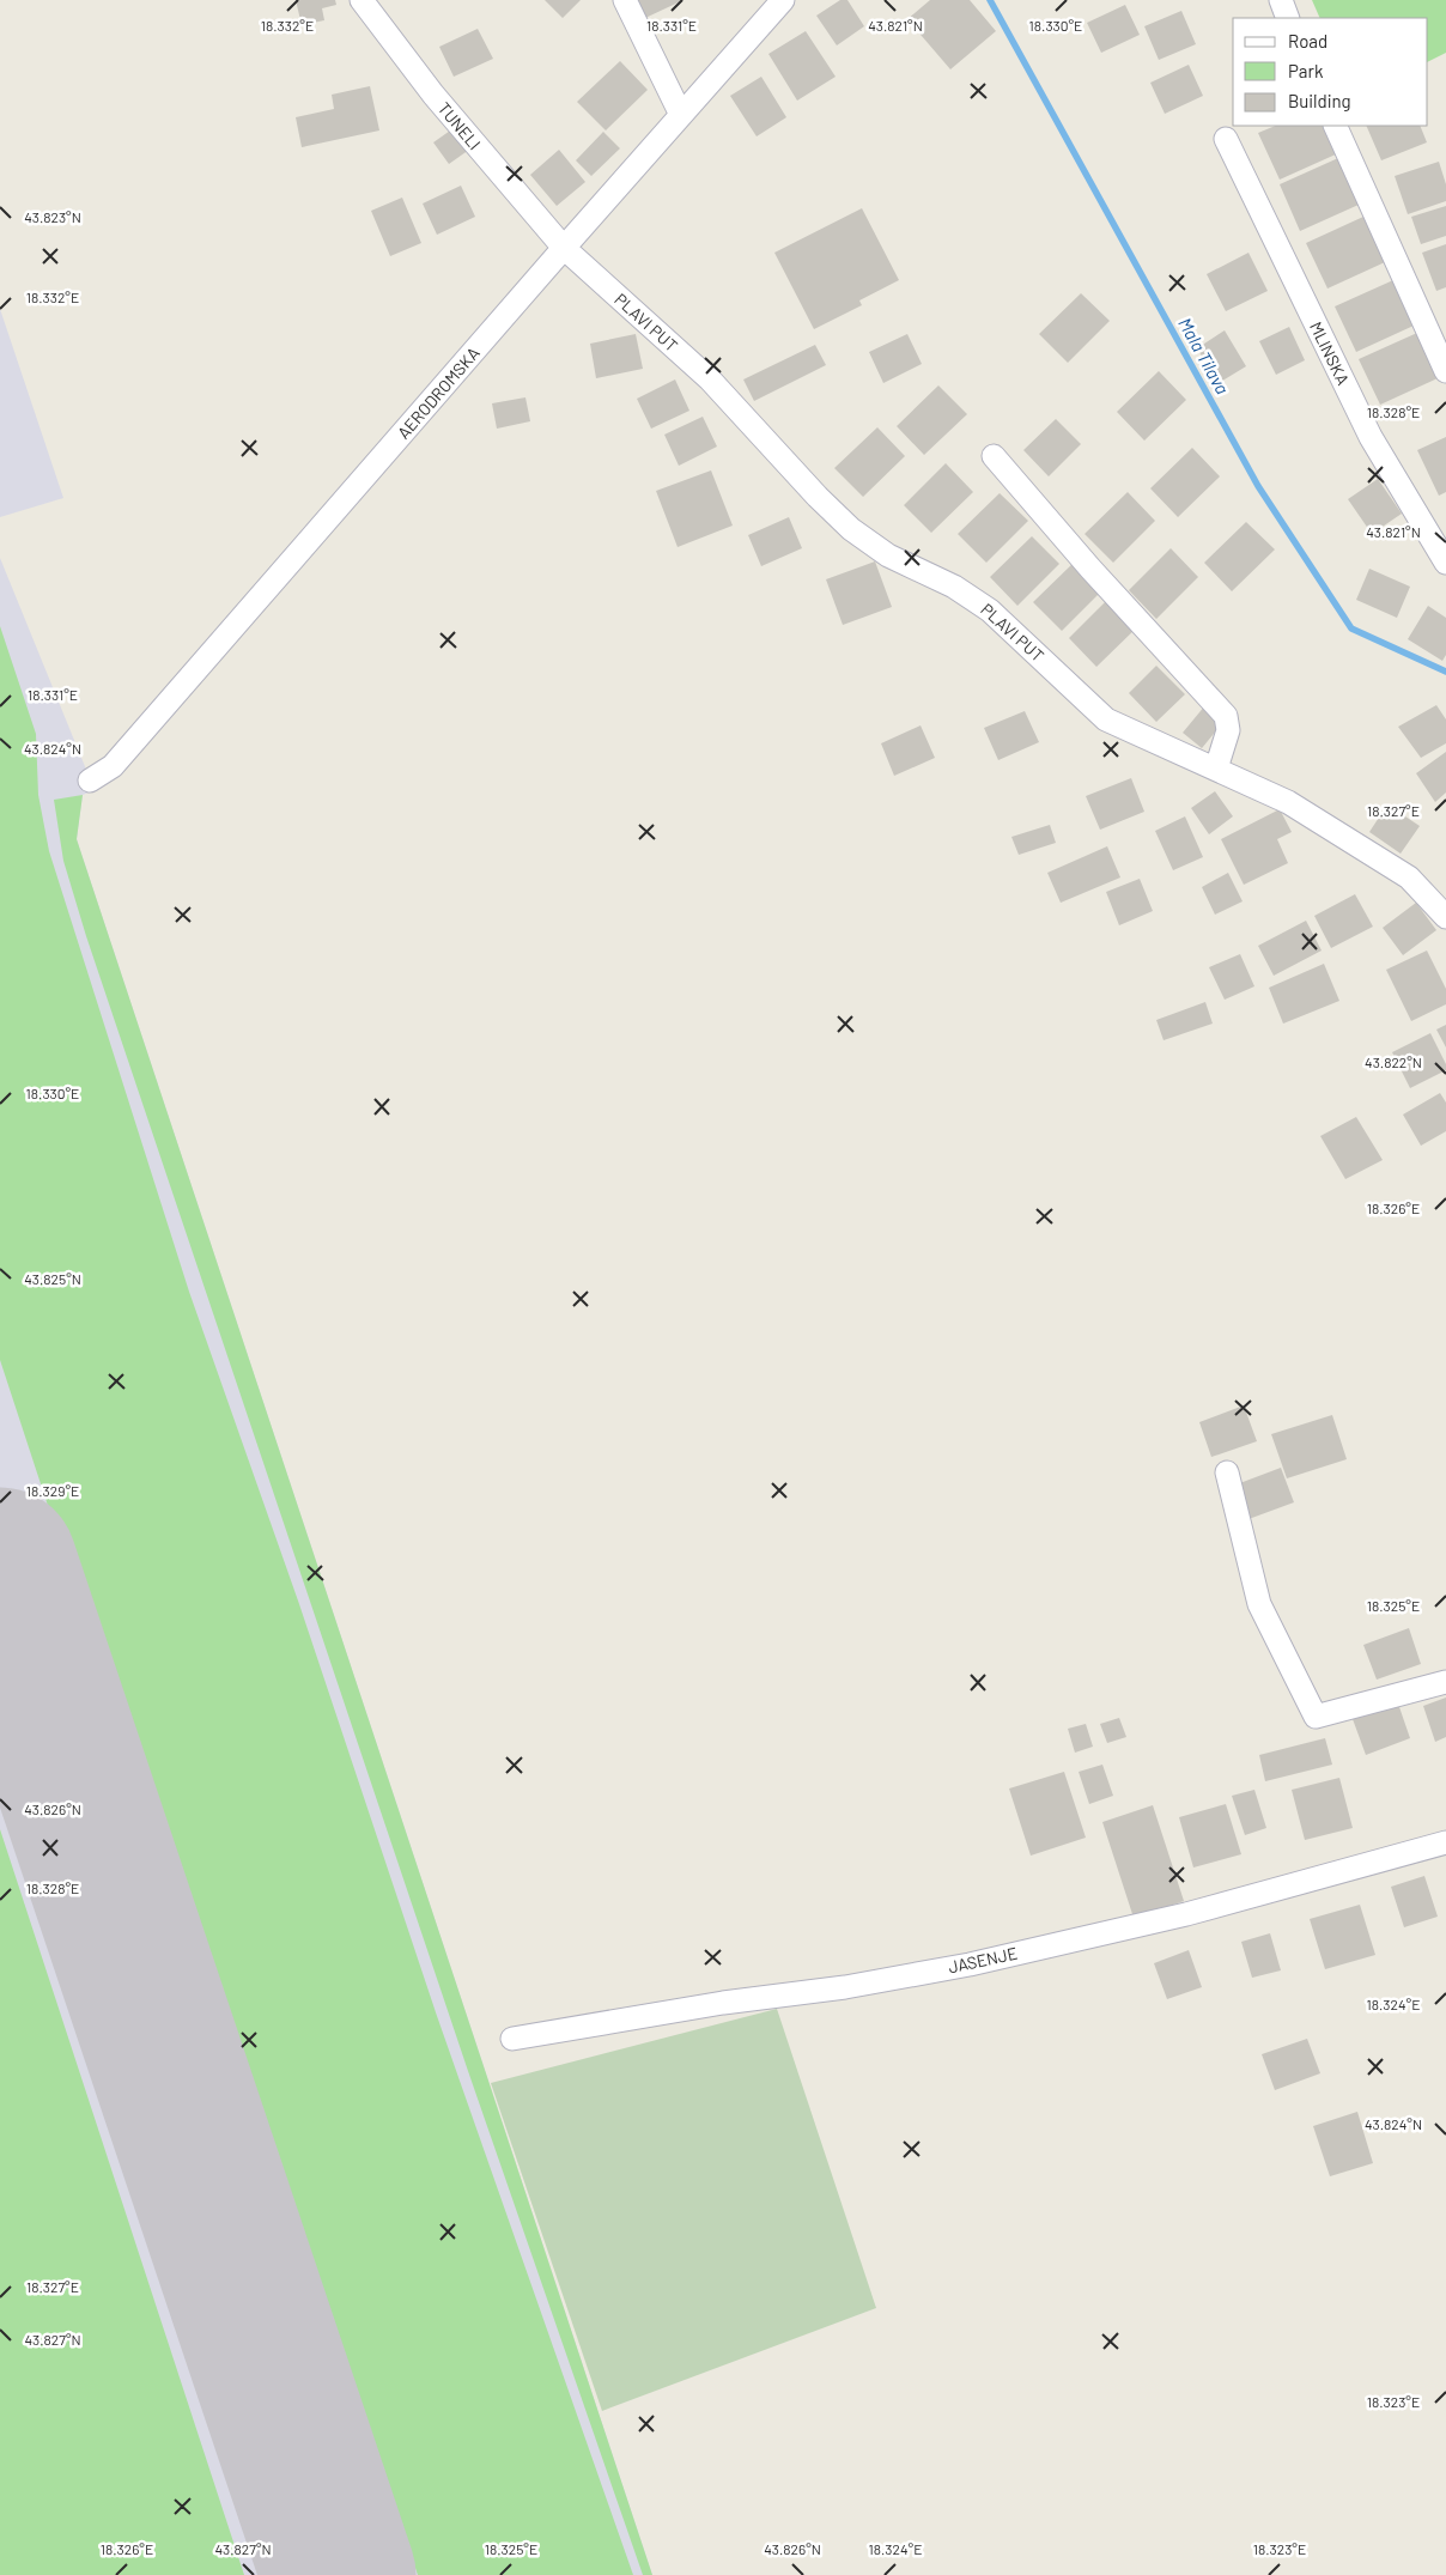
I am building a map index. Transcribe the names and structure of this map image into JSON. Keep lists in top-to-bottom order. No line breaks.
{"streets":{"street":["TUNELI","PLAVI PUT","MLINSKA","AERODROMSKA","JASENJE"]},"crossings":[["TUNELI","PLAVI PUT"],["TUNELI","AERODROMSKA"],["PLAVI PUT","AERODROMSKA"]],"water":["Mala Tilava"],"legend":["Road","Park","Building"],"coordinates":["43.821°N","18.332°E","18.331°E","18.330°E","43.823°N","18.328°E","43.824°N","18.327°E","43.822°N","18.326°E","43.825°N","18.329°E","18.325°E","43.826°N","18.324°E","43.827°N","18.323°E"]}
